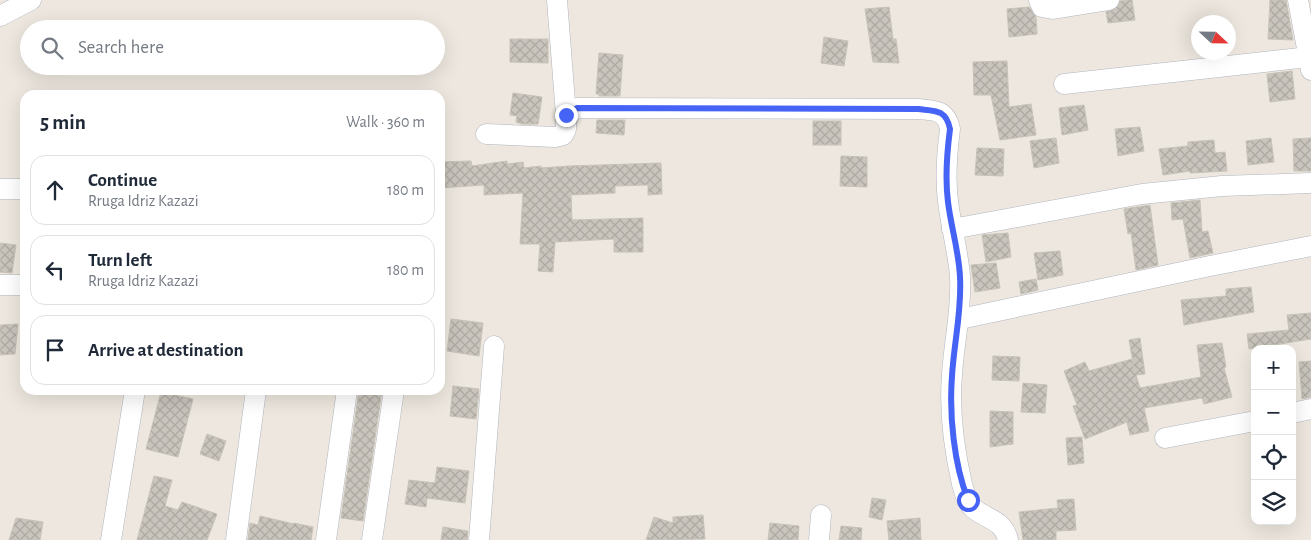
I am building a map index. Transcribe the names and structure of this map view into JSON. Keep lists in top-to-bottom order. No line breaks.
{"north":"right","page":{"search":"Search here","heading":["5 min","Walk · 360 m"],"list":[["Continue","Rruga Idriz Kazazi","180 m"],["Turn left","Rruga Idriz Kazazi","180 m"],"Arrive at destination"],"map_buttons":["+","−"]}}
